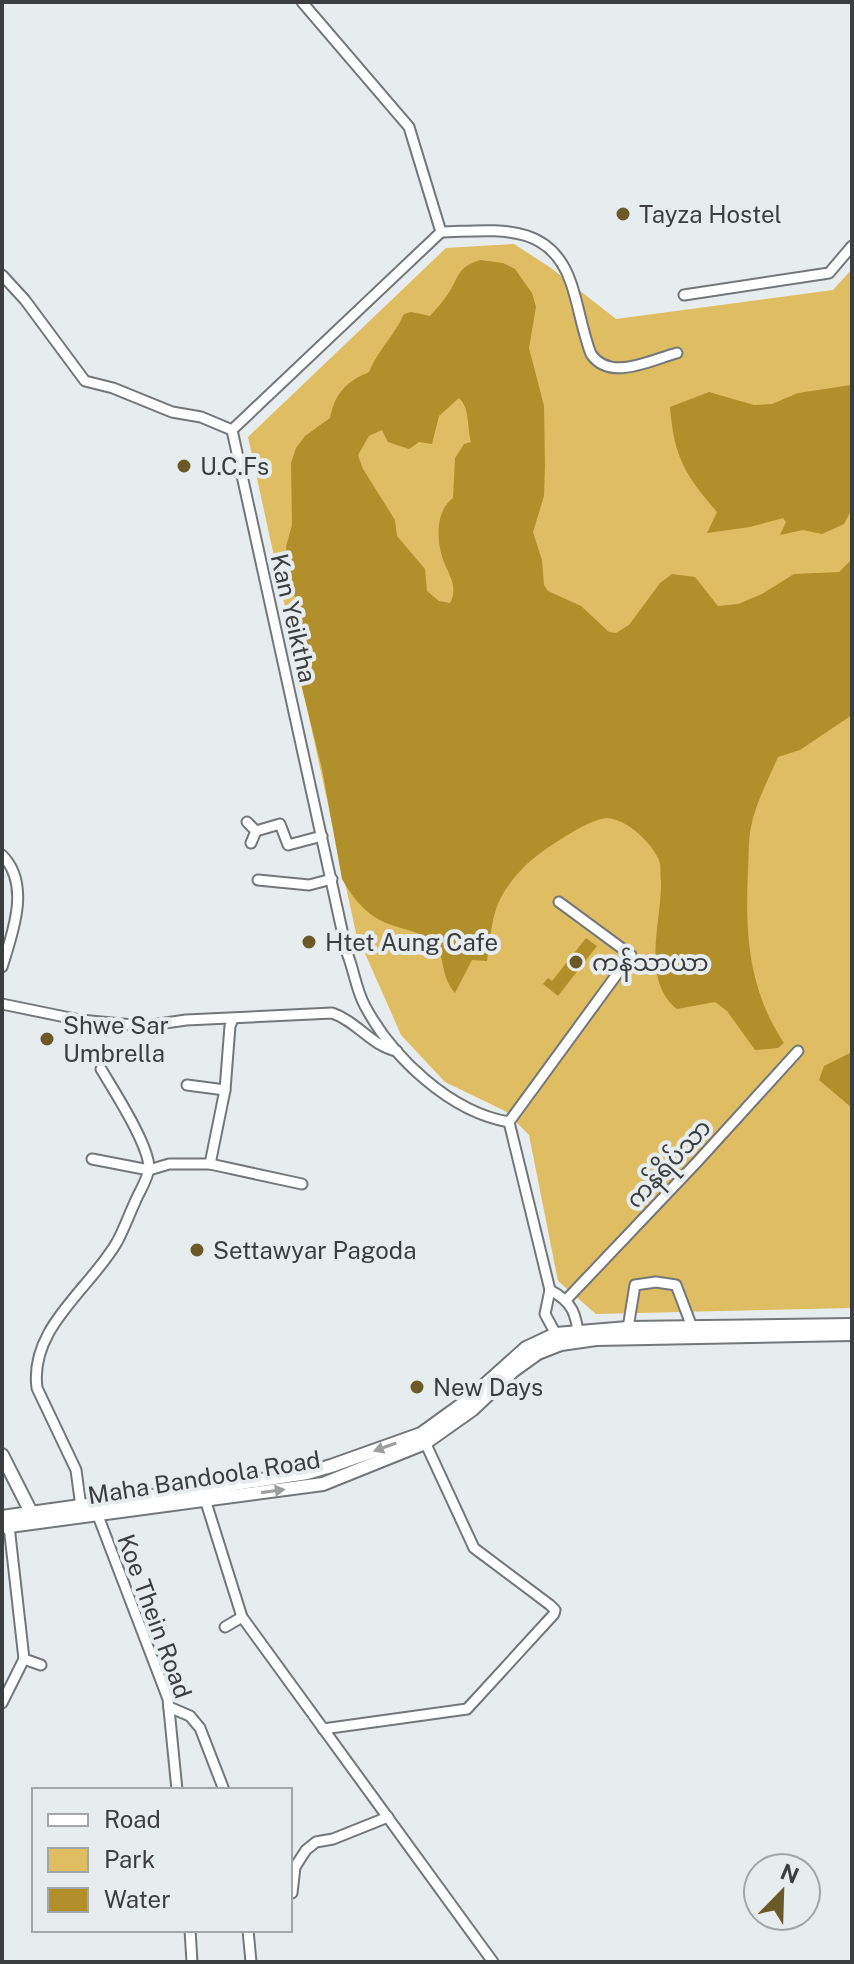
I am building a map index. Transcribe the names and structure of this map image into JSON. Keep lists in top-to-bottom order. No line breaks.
{"streets":{"main road":["Maha Bandoola Road"],"street":["Kan Yeiktha","ကန်ရိပ်သာ","Koe Thein Road"]},"crossings":[["Maha Bandoola Road","Koe Thein Road"]],"places":["Tayza Hostel","U.C.Fs","Htet Aung Cafe","ကန်သာယာ","Shwe Sar Umbrella","Settawyar Pagoda","New Days"],"legend":["Road","Park","Water"],"north":"top right"}
